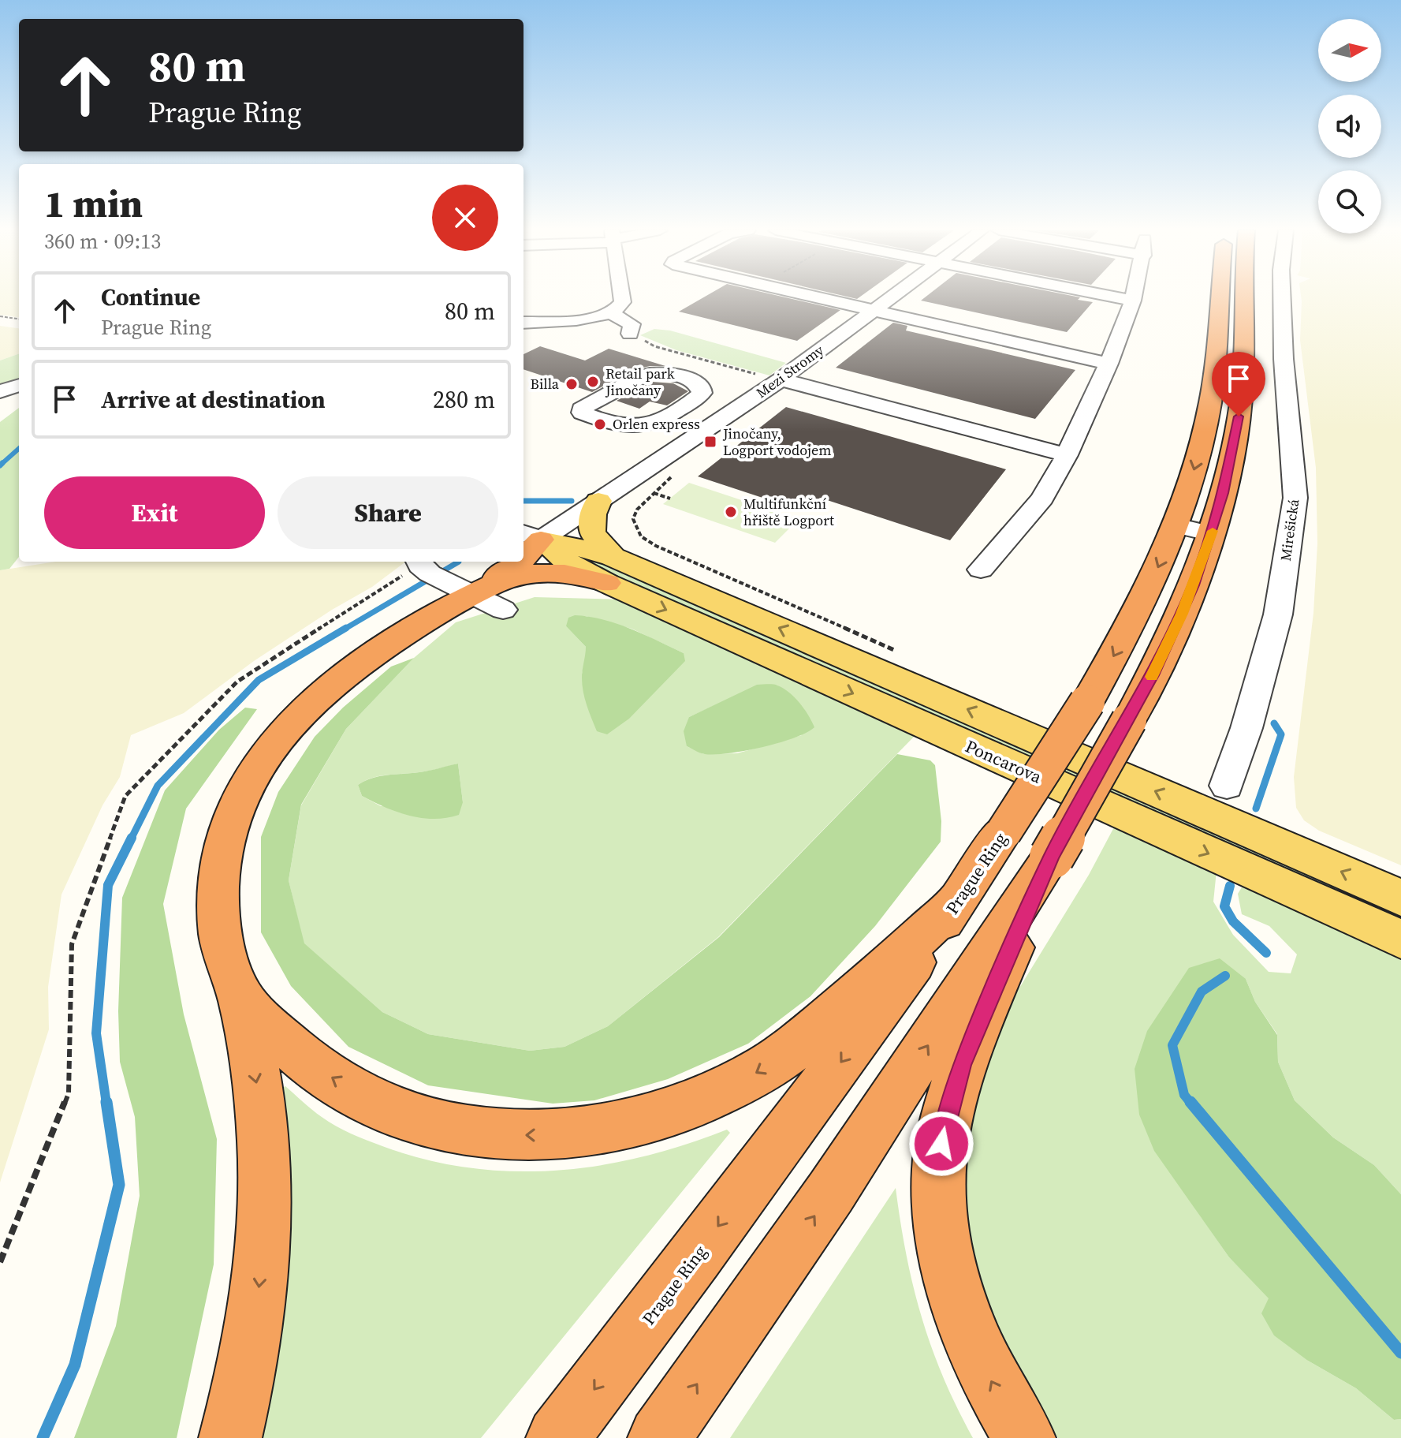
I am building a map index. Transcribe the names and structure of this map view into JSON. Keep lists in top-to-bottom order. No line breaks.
{"streets":{"highway":["Prague Ring"],"main road":["Poncarova"],"street":["Mezi Stromy","Mirešická"]},"places":{"other":["Retail park Jinočany","Billa","Orlen express","Multifunkční hřiště Logport"],"transit":["Jinočany, Logport vodojem"]},"north":"right","page":{"turn":["80 m","Prague Ring"],"heading":["1 min","360 m · 09:13"],"list":[{"name":"Continue","note":"Prague Ring","value":"80 m"},{"name":"Arrive at destination","value":"280 m"}],"buttons":["Exit","Share"]}}
